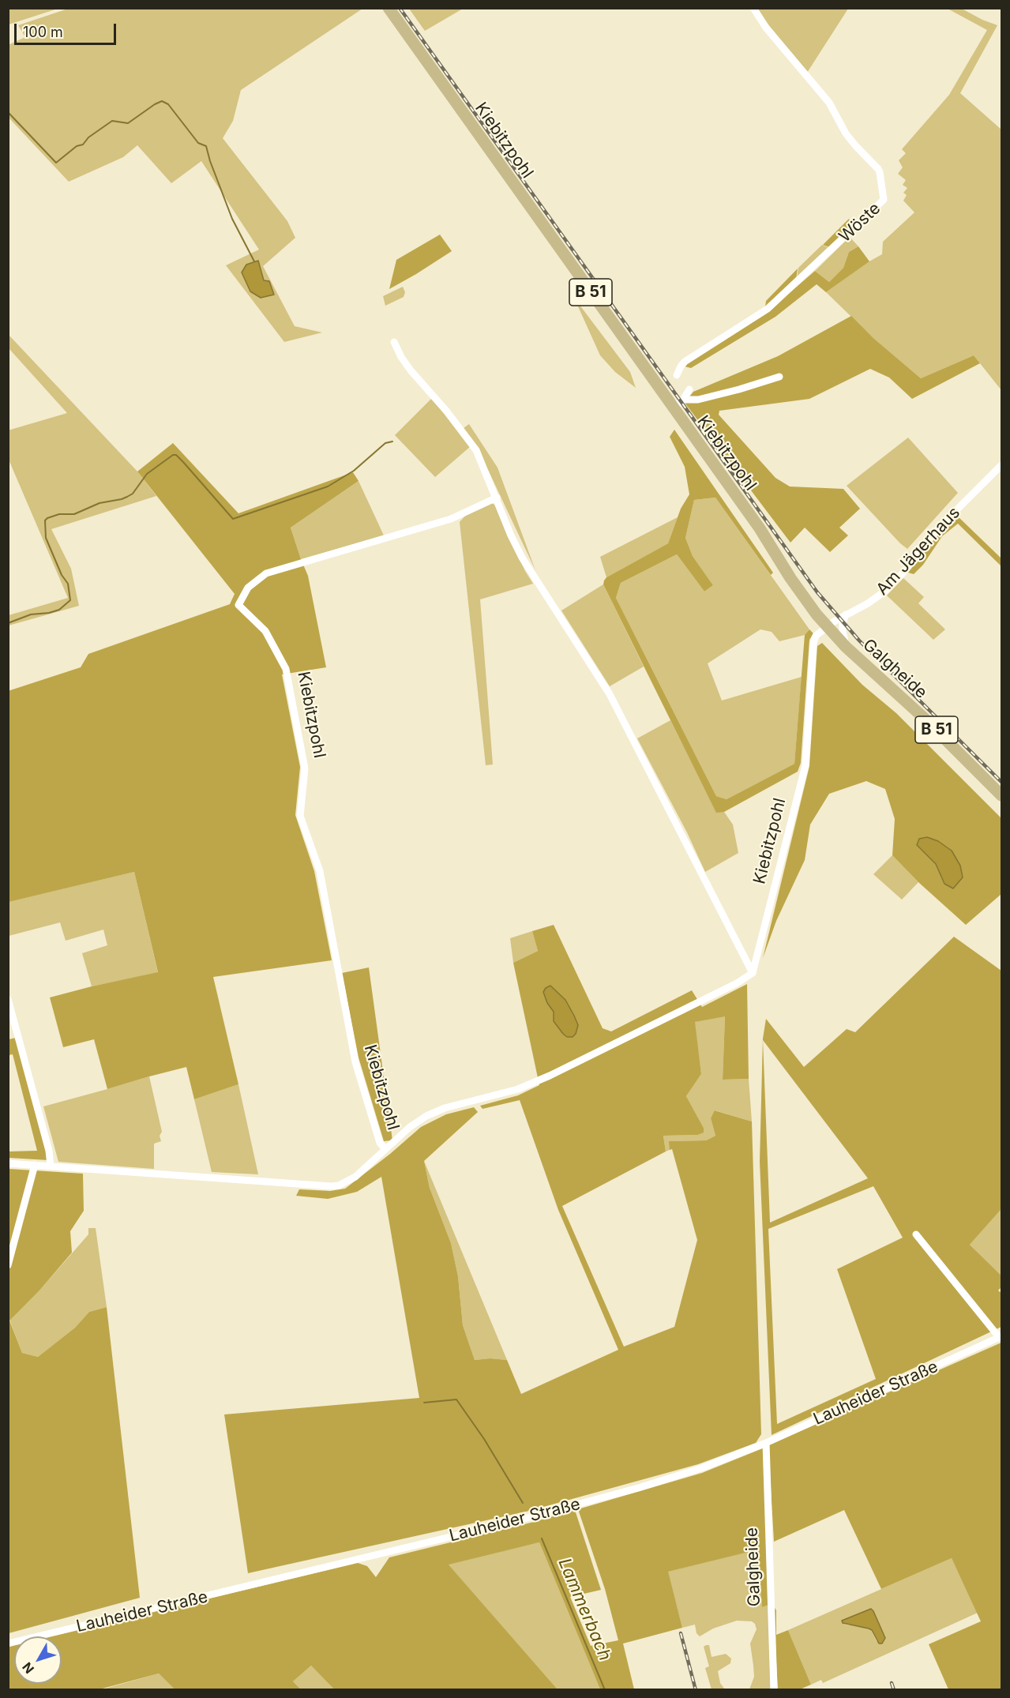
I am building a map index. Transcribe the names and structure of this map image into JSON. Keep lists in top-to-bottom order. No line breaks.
{"streets":{"main road":["Kiebitzpohl","B 51","Galgheide"],"street":["Wöste","Am Jägerhaus","Lauheider Straße"]},"crossings":[["Kiebitzpohl","Am Jägerhaus"],["Kiebitzpohl","Galgheide"],["Am Jägerhaus","Galgheide"],["Galgheide","Lauheider Straße"]],"water":["Lammerbach"],"scale_bar":"100 m","north":"bottom left"}
